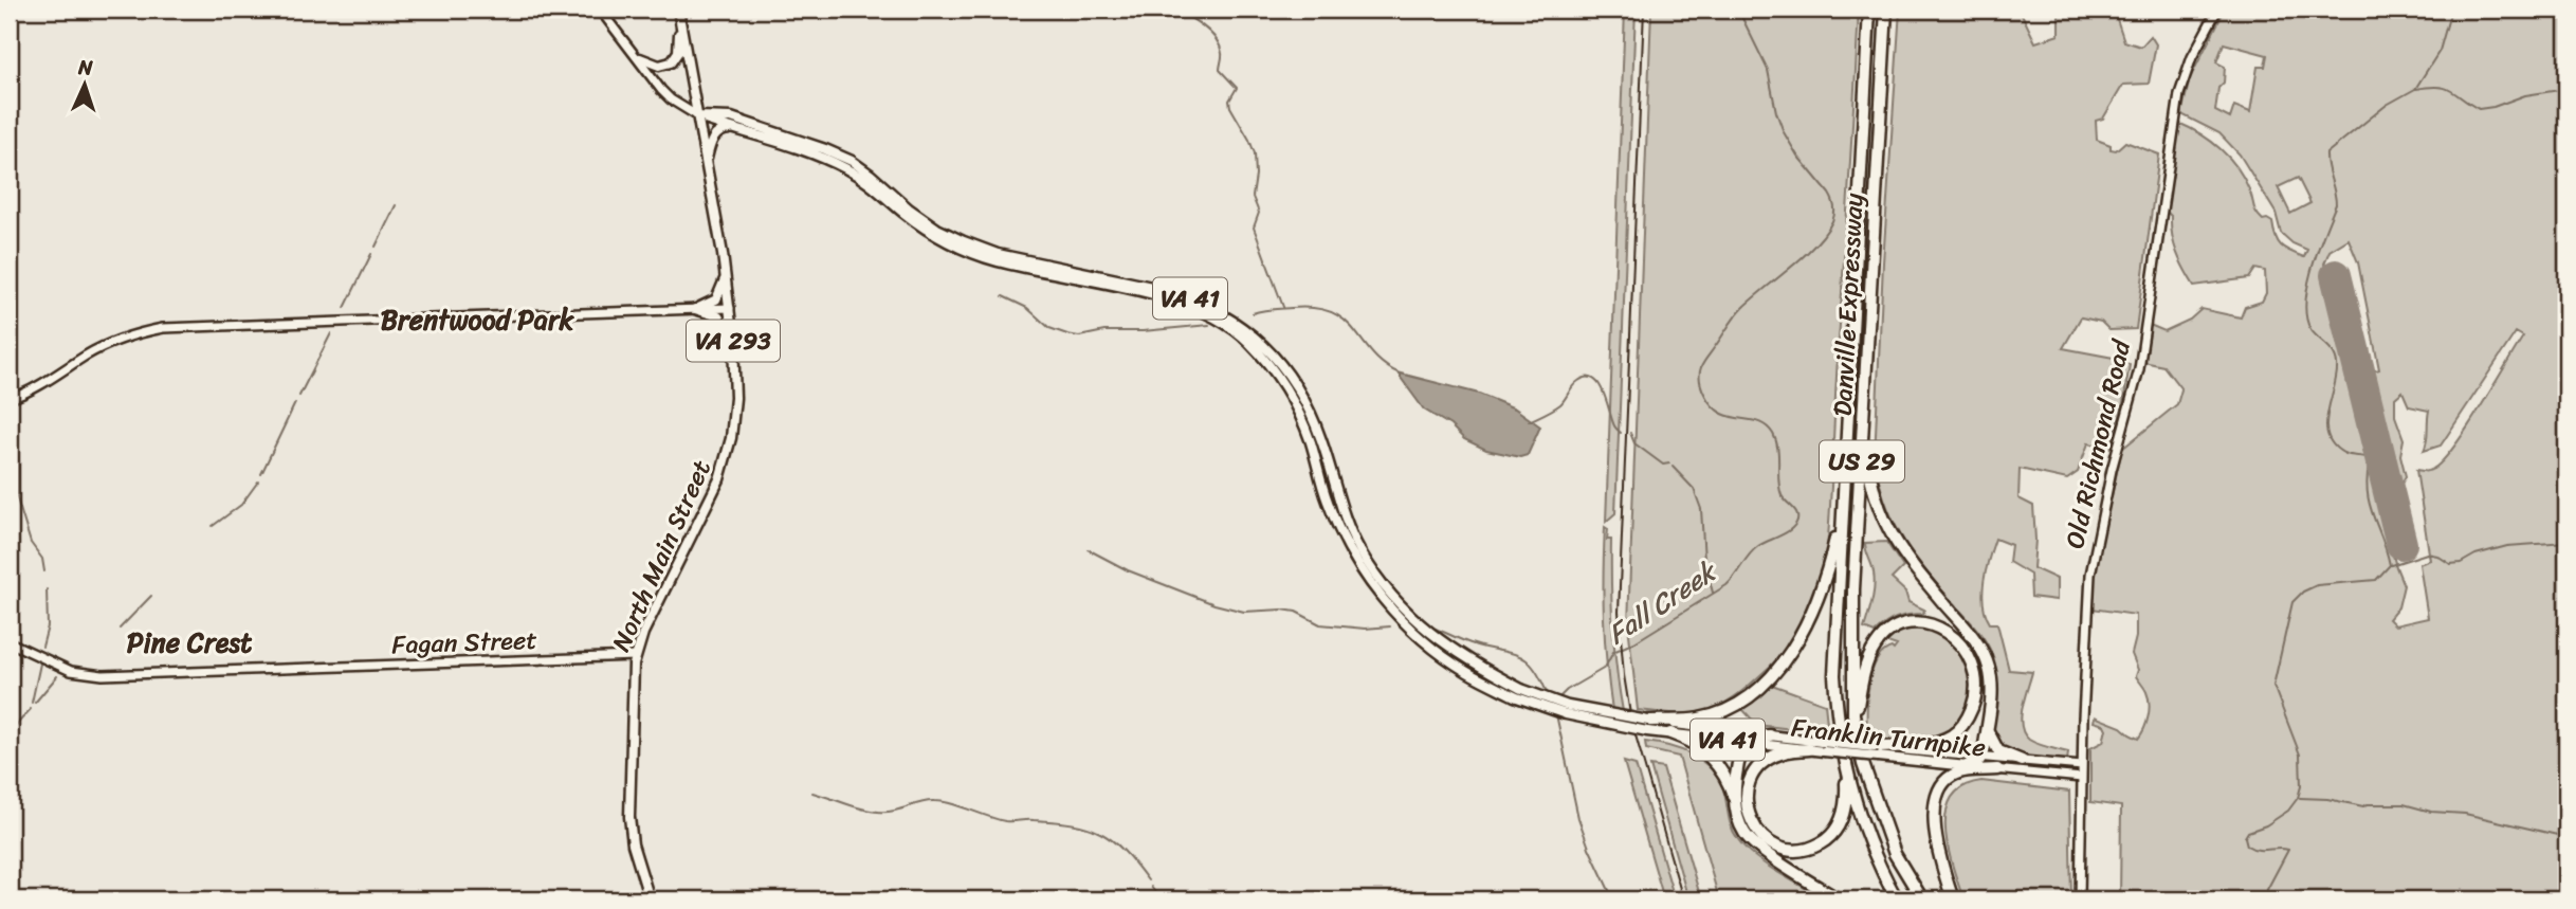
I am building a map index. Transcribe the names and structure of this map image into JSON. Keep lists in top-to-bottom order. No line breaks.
{"streets":{"highway":["Danville Expressway","US 29"],"main road":["VA 41","VA 293","Old Richmond Road","North Main Street","Fagan Street","Franklin Turnpike"]},"crossings":[["Old Richmond Road","Franklin Turnpike"],["North Main Street","Fagan Street"],["North Main Street","Franklin Turnpike"]],"districts":["Brentwood Park","Pine Crest"],"water":["Fall Creek"],"north":"top"}
